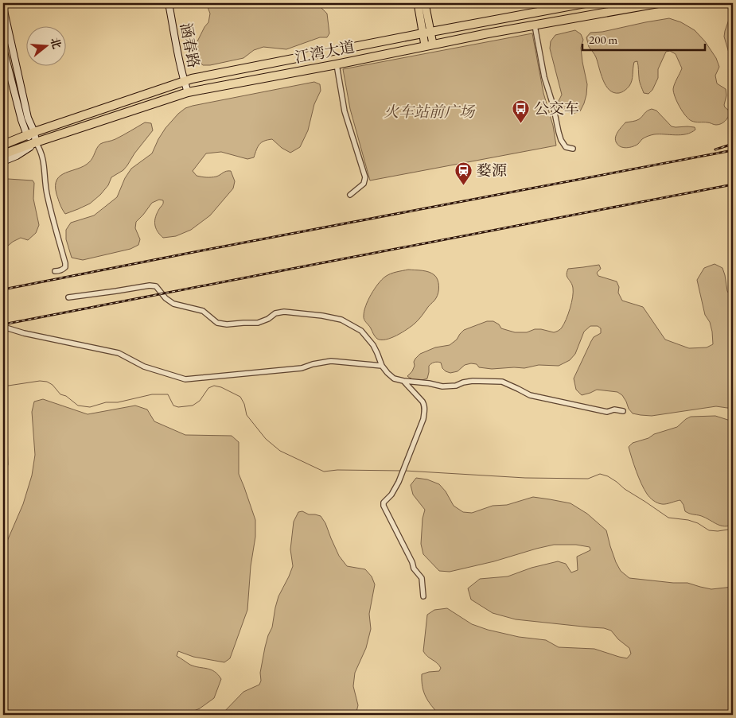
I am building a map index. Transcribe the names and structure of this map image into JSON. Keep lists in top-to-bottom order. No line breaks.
{"streets":{"highway":["江湾大道"],"main road":["涵春路"]},"crossings":[["涵春路","江湾大道"]],"parks":["火车站前广场"],"places":{"bus stop":["公交车"],"station":["婺源"]},"scale_bar":"200 m","north":"right"}
